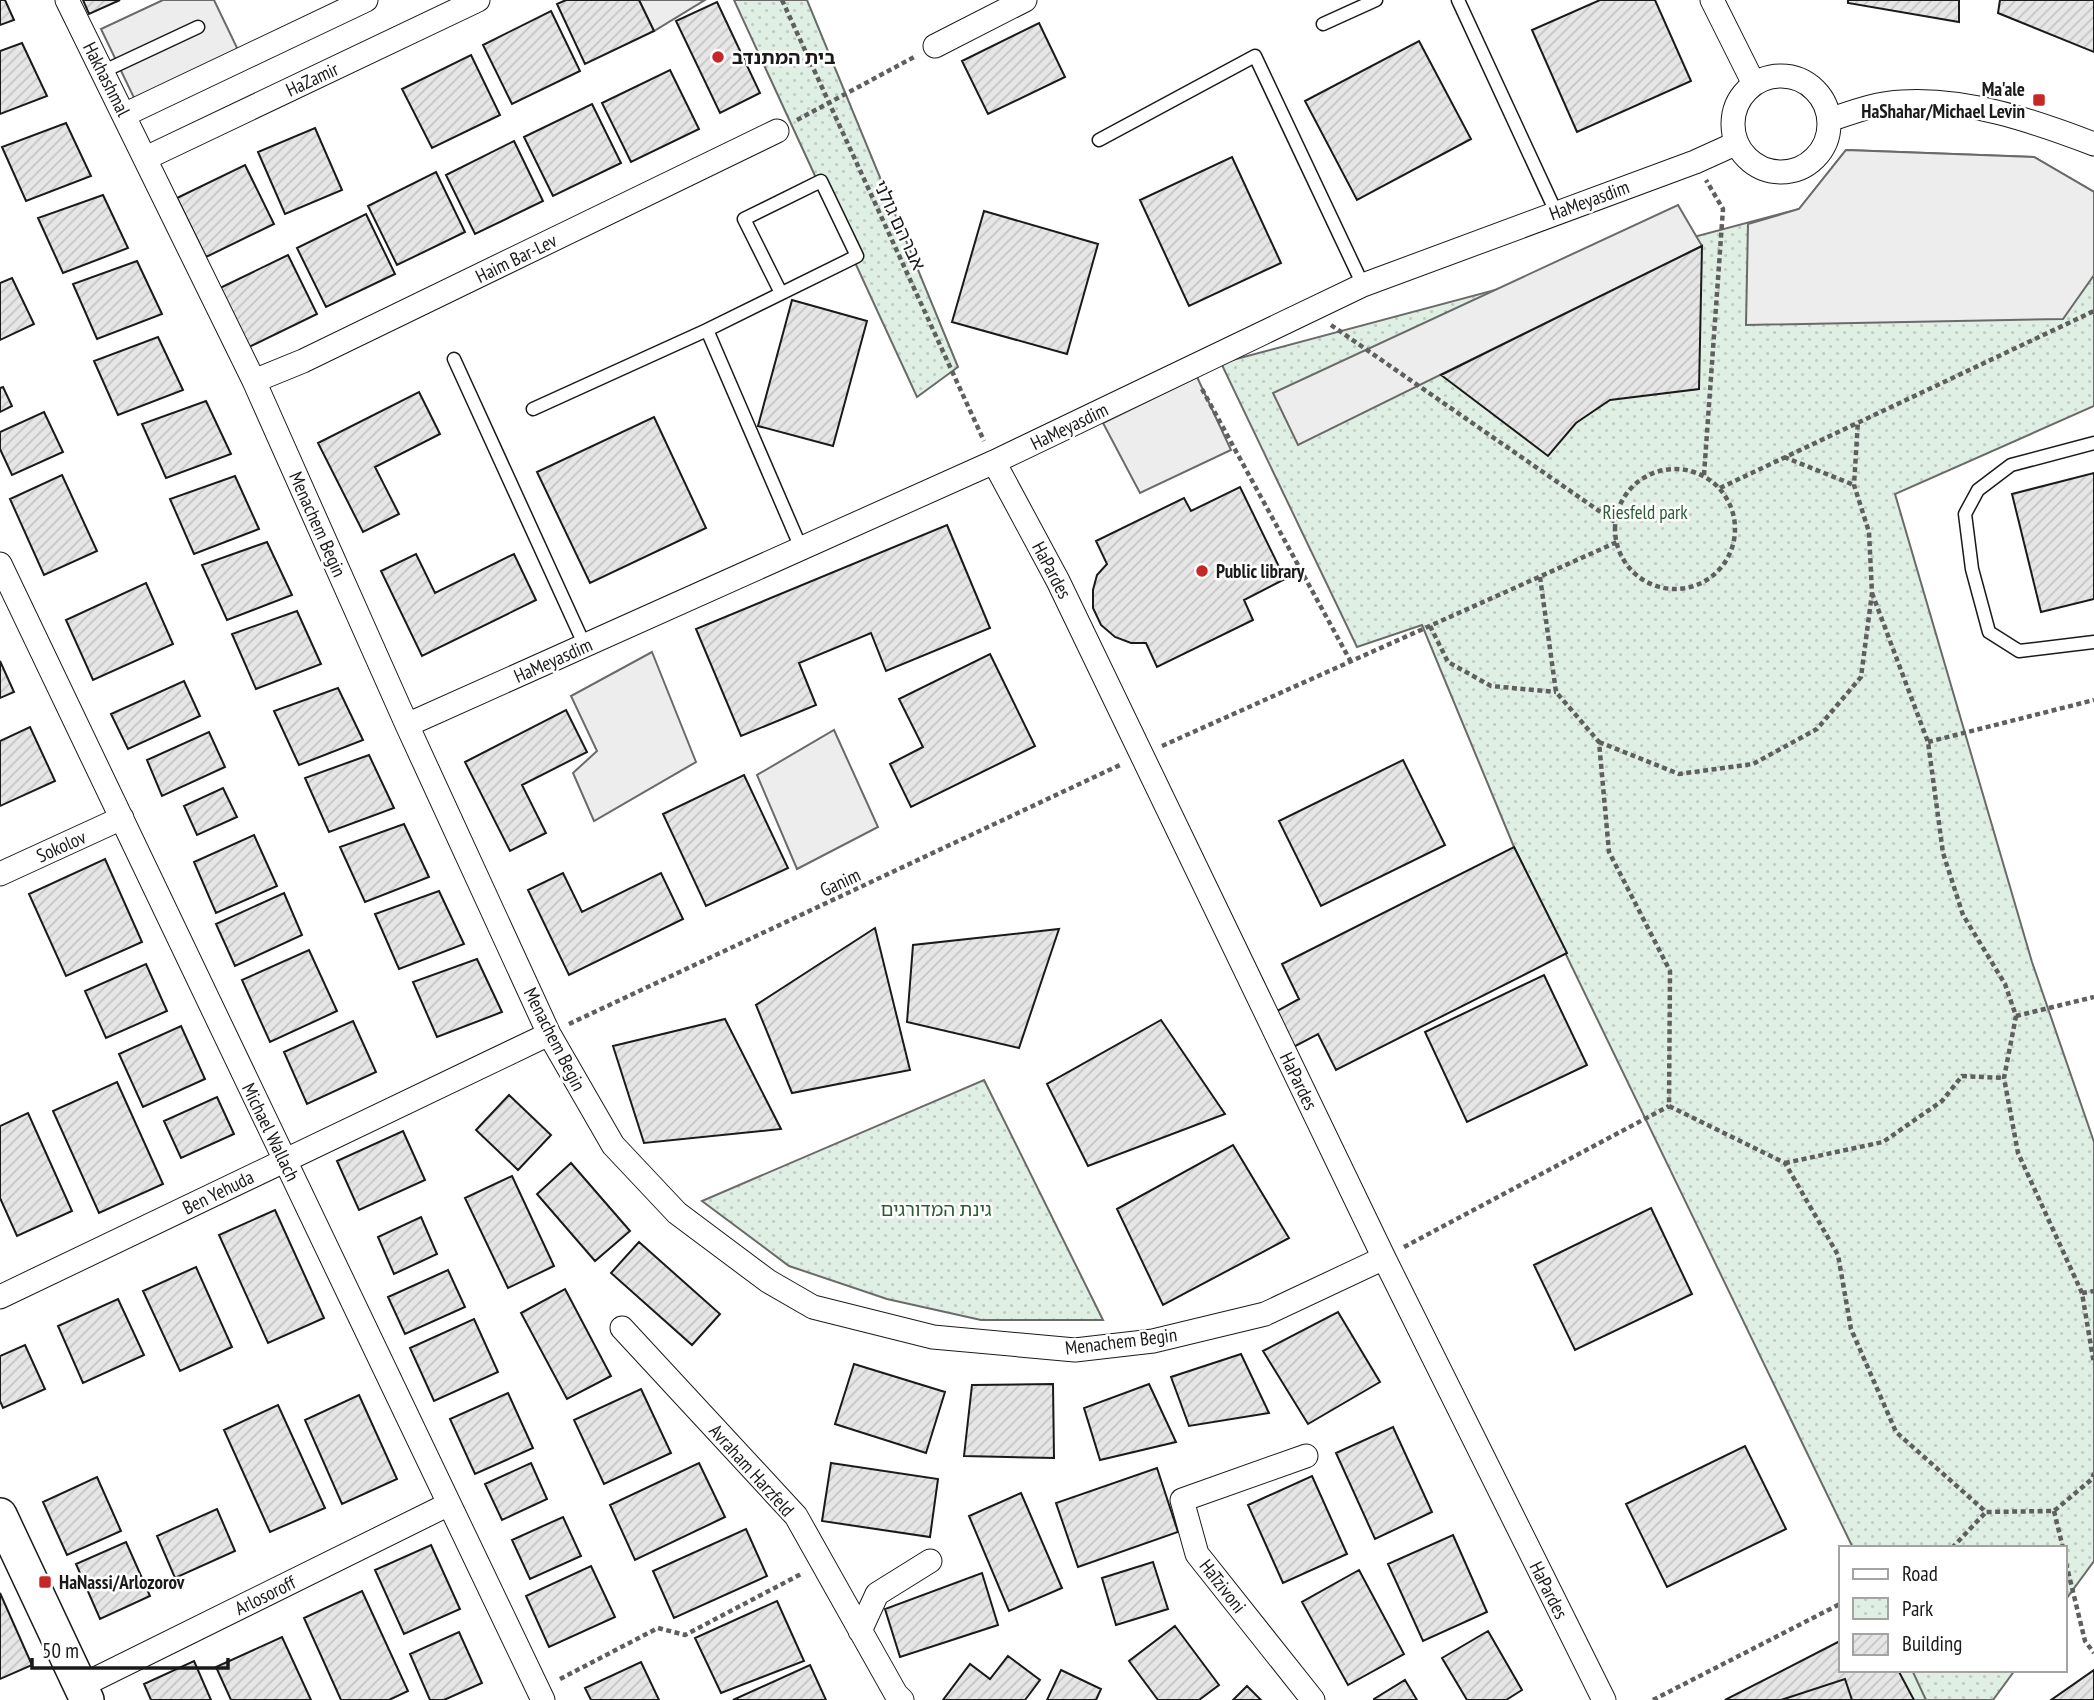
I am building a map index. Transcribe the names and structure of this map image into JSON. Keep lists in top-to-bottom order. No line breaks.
{"streets":{"street":["Hakhashmal","HaZamir","HaMeyasdim","Haim Bar-Lev","Menachem Begin","HaPardes","Sokolov","Michael Wallach","Ben Yehuda","Avraham Harzfeld","HaTzivoni","Arlosoroff"],"path":["אברהם גולני","Ganim"]},"crossings":[["Hakhashmal","HaZamir"],["Hakhashmal","Menachem Begin"],["HaZamir","Menachem Begin"],["HaMeyasdim","אברהם גולני"],["HaMeyasdim","Menachem Begin"],["HaMeyasdim","HaPardes"],["אברהם גולני","HaPardes"],["Haim Bar-Lev","Menachem Begin"],["Menachem Begin","HaPardes"],["Menachem Begin","Ganim"],["Menachem Begin","Ben Yehuda"],["HaPardes","Ganim"],["Sokolov","Michael Wallach"],["Ganim","Ben Yehuda"],["Michael Wallach","Ben Yehuda"],["Michael Wallach","Arlosoroff"]],"parks":["Riesfeld park","גינת המדורגים"],"places":{"other":["בית המתנדב","Public library"],"transit":["Ma'ale HaShahar/Michael Levin","HaNassi/Arlozorov"]},"legend":["Road","Park","Building"],"scale_bar":"50 m"}
